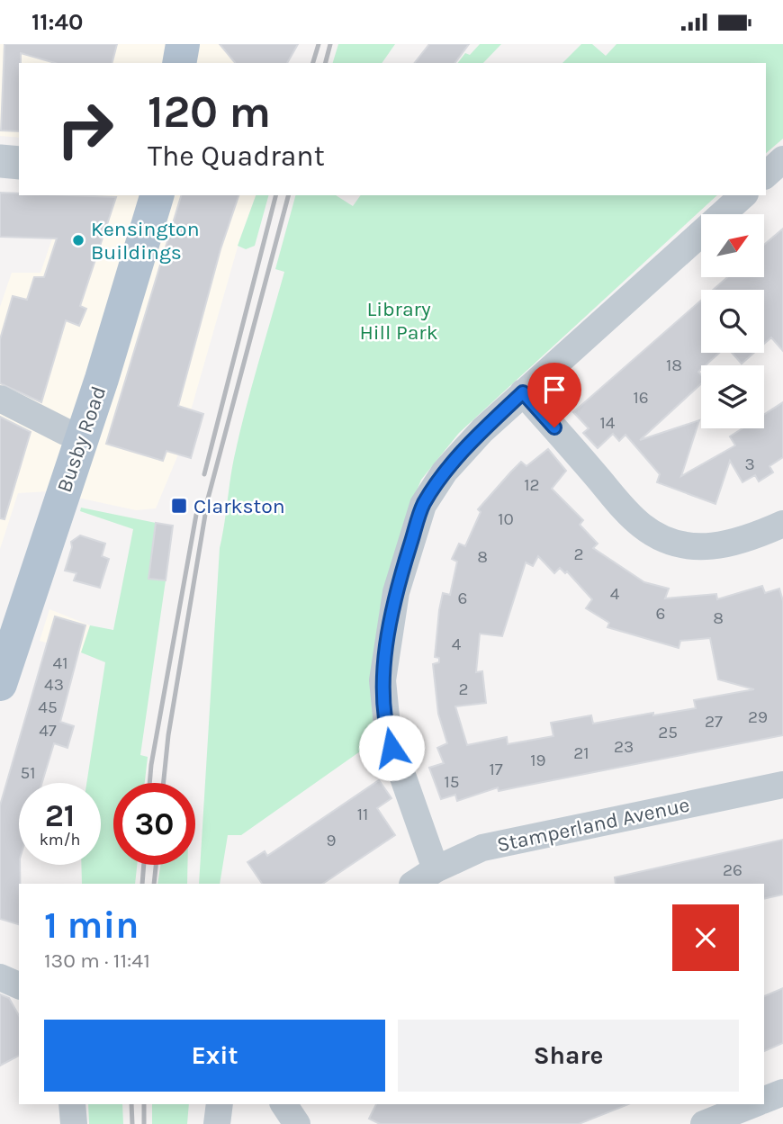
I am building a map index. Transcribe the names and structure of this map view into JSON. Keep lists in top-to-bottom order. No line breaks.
{"streets":{"main road":["Busby Road"],"street":["Stamperland Avenue"]},"parks":["Library Hill Park"],"places":{"other":["Kensington Buildings"],"transit":["Clarkston"]},"house_numbers":["18","16","14","3","12","10","2","8","4","6","6","8","4","41","43","2","45","29","27","47","25","23","21","19","17","51","15","11","9","26"],"north":"top right","page":{"status":"11:40","turn":["120 m","The Quadrant"],"speed":"21 km/h","limit":"30","heading":["1 min","130 m · 11:41"],"buttons":["Exit","Share"]}}
